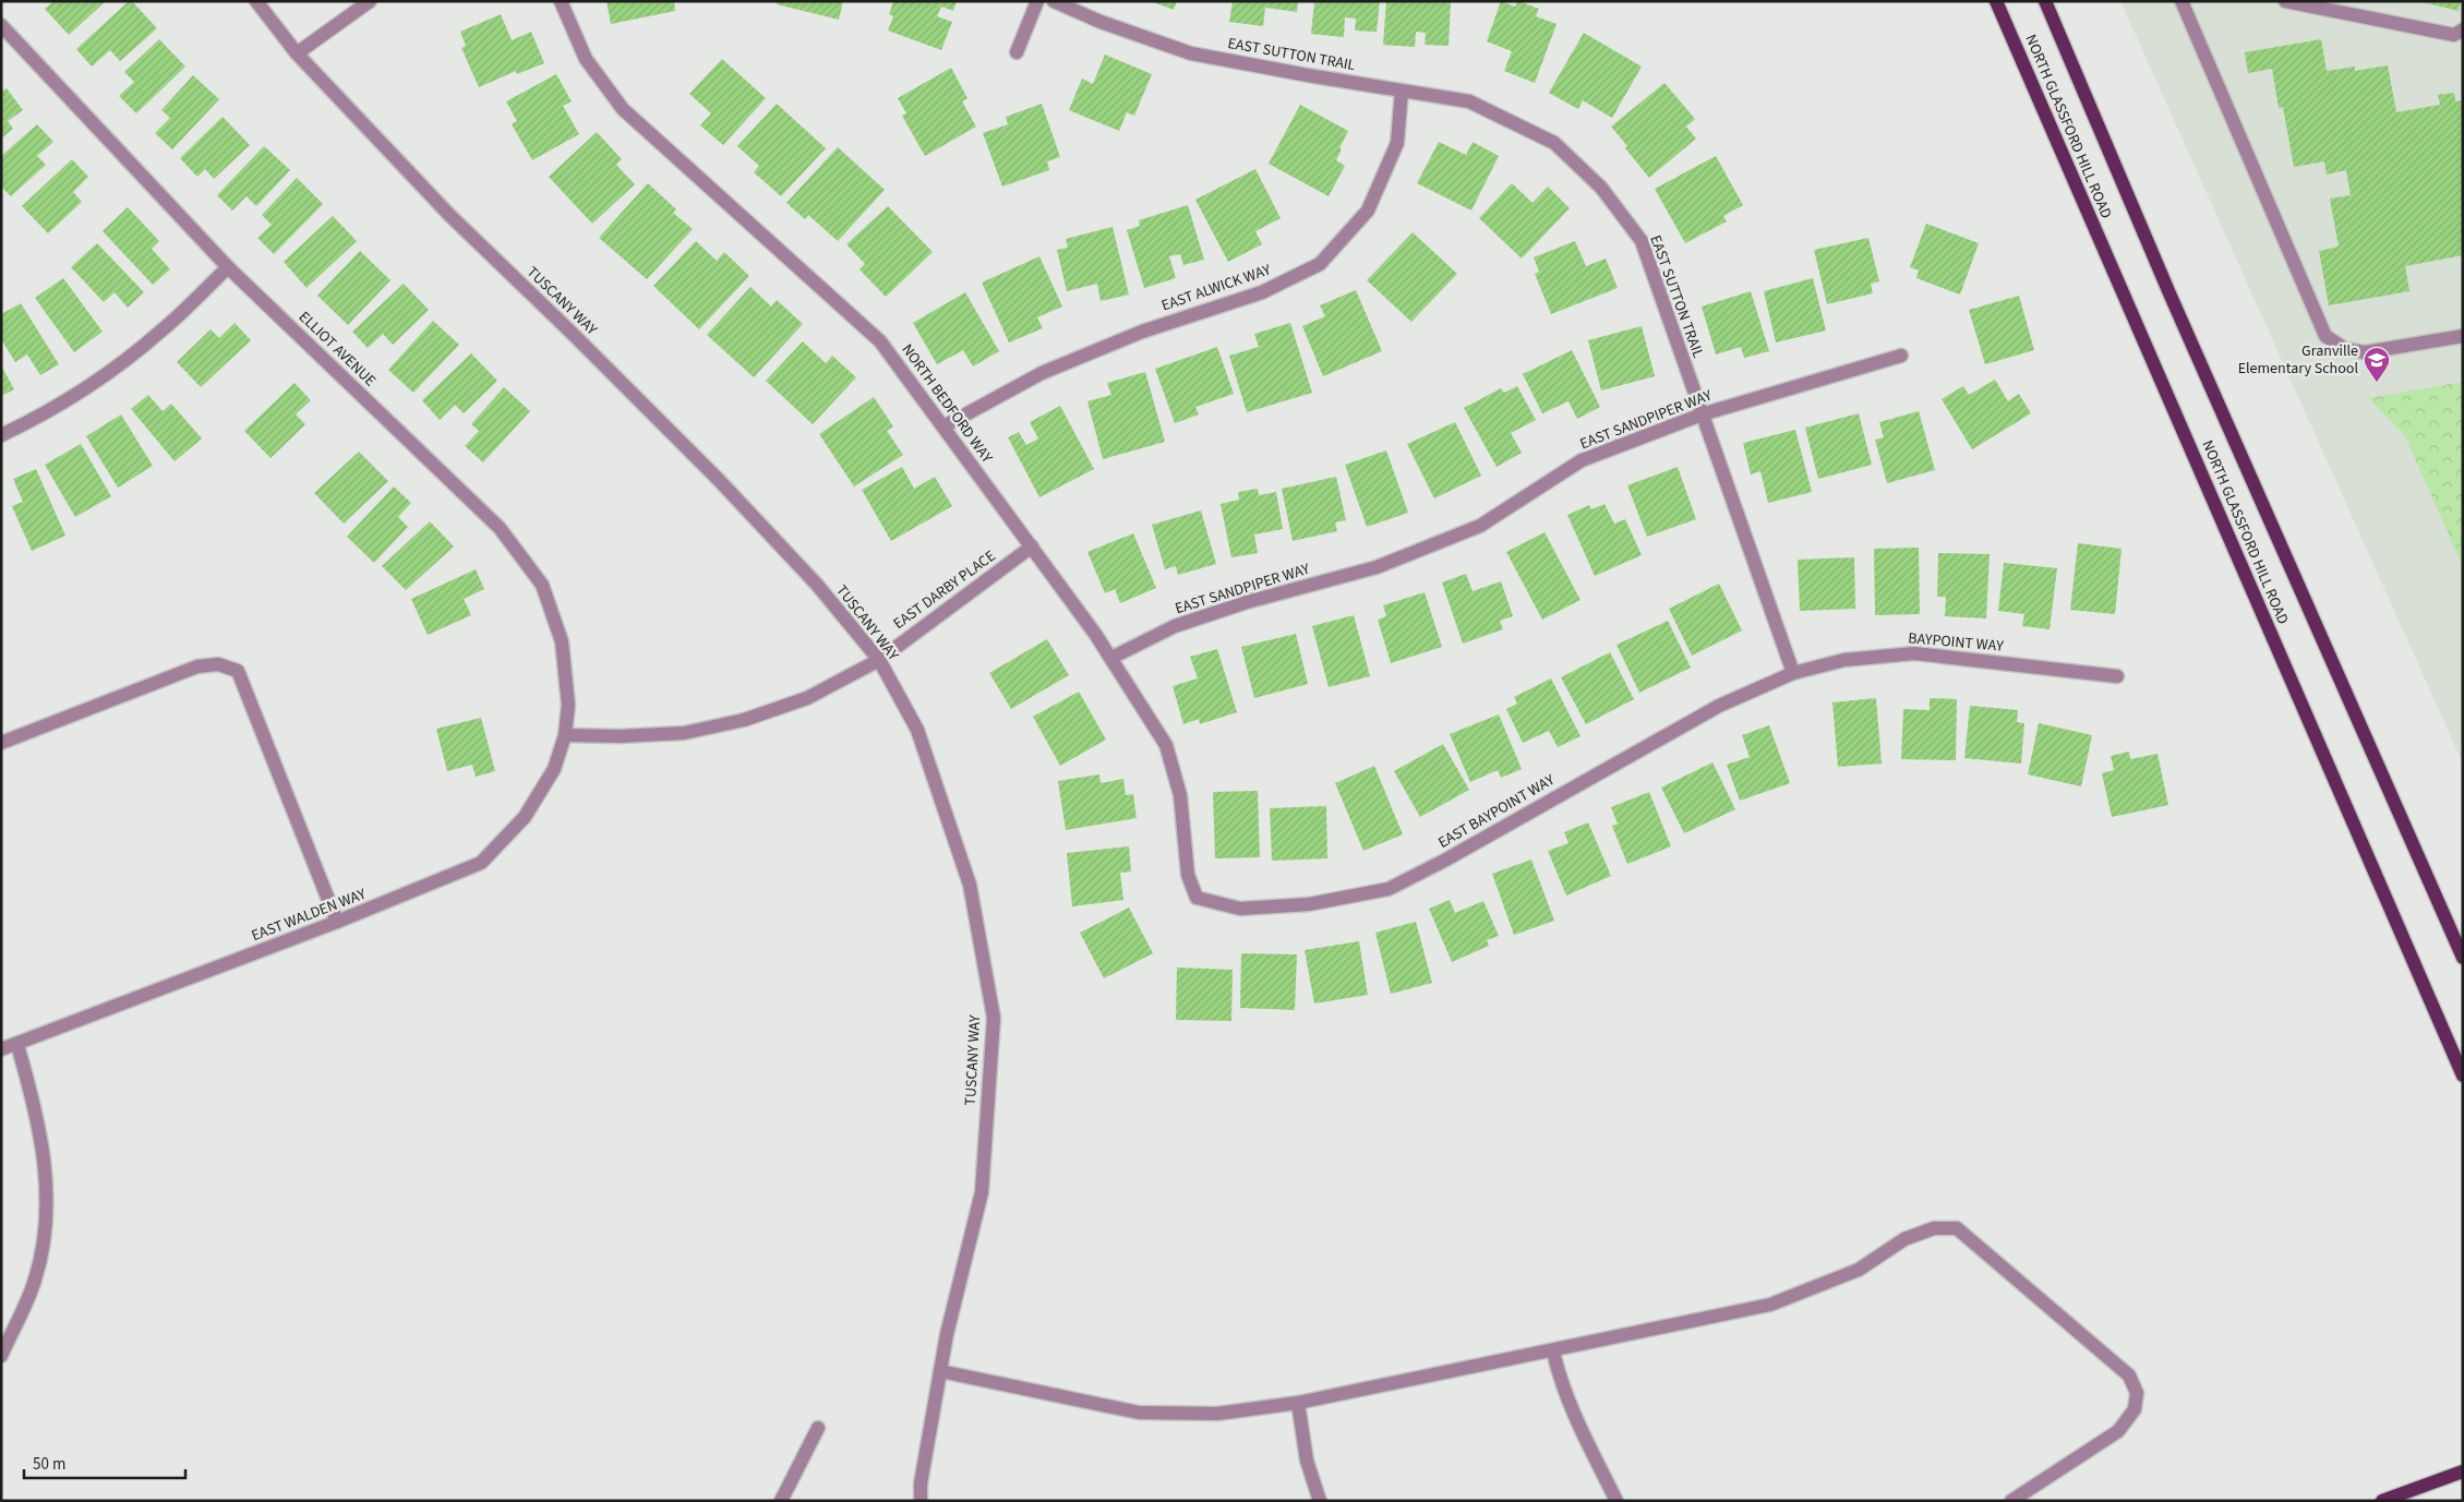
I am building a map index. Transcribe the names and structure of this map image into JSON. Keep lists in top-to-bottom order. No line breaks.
{"streets":{"main road":["NORTH GLASSFORD HILL ROAD"],"street":["EAST SUTTON TRAIL","EAST ALWICK WAY","TUSCANY WAY","ELLIOT AVENUE","NORTH BEDFORD WAY","EAST SANDPIPER WAY","EAST DARBY PLACE","BAYPOINT WAY","EAST BAYPOINT WAY","EAST WALDEN WAY"]},"crossings":[["EAST SUTTON TRAIL","EAST ALWICK WAY"],["EAST SUTTON TRAIL","EAST SANDPIPER WAY"],["EAST SUTTON TRAIL","BAYPOINT WAY"],["EAST SUTTON TRAIL","EAST BAYPOINT WAY"],["EAST ALWICK WAY","NORTH BEDFORD WAY"],["TUSCANY WAY","EAST DARBY PLACE"],["ELLIOT AVENUE","EAST DARBY PLACE"],["ELLIOT AVENUE","EAST WALDEN WAY"],["NORTH BEDFORD WAY","EAST SANDPIPER WAY"],["NORTH BEDFORD WAY","EAST DARBY PLACE"],["NORTH BEDFORD WAY","EAST BAYPOINT WAY"],["EAST DARBY PLACE","EAST WALDEN WAY"],["BAYPOINT WAY","EAST BAYPOINT WAY"]],"places":{"school or university":["Granville Elementary School"]},"scale_bar":"50 m"}
